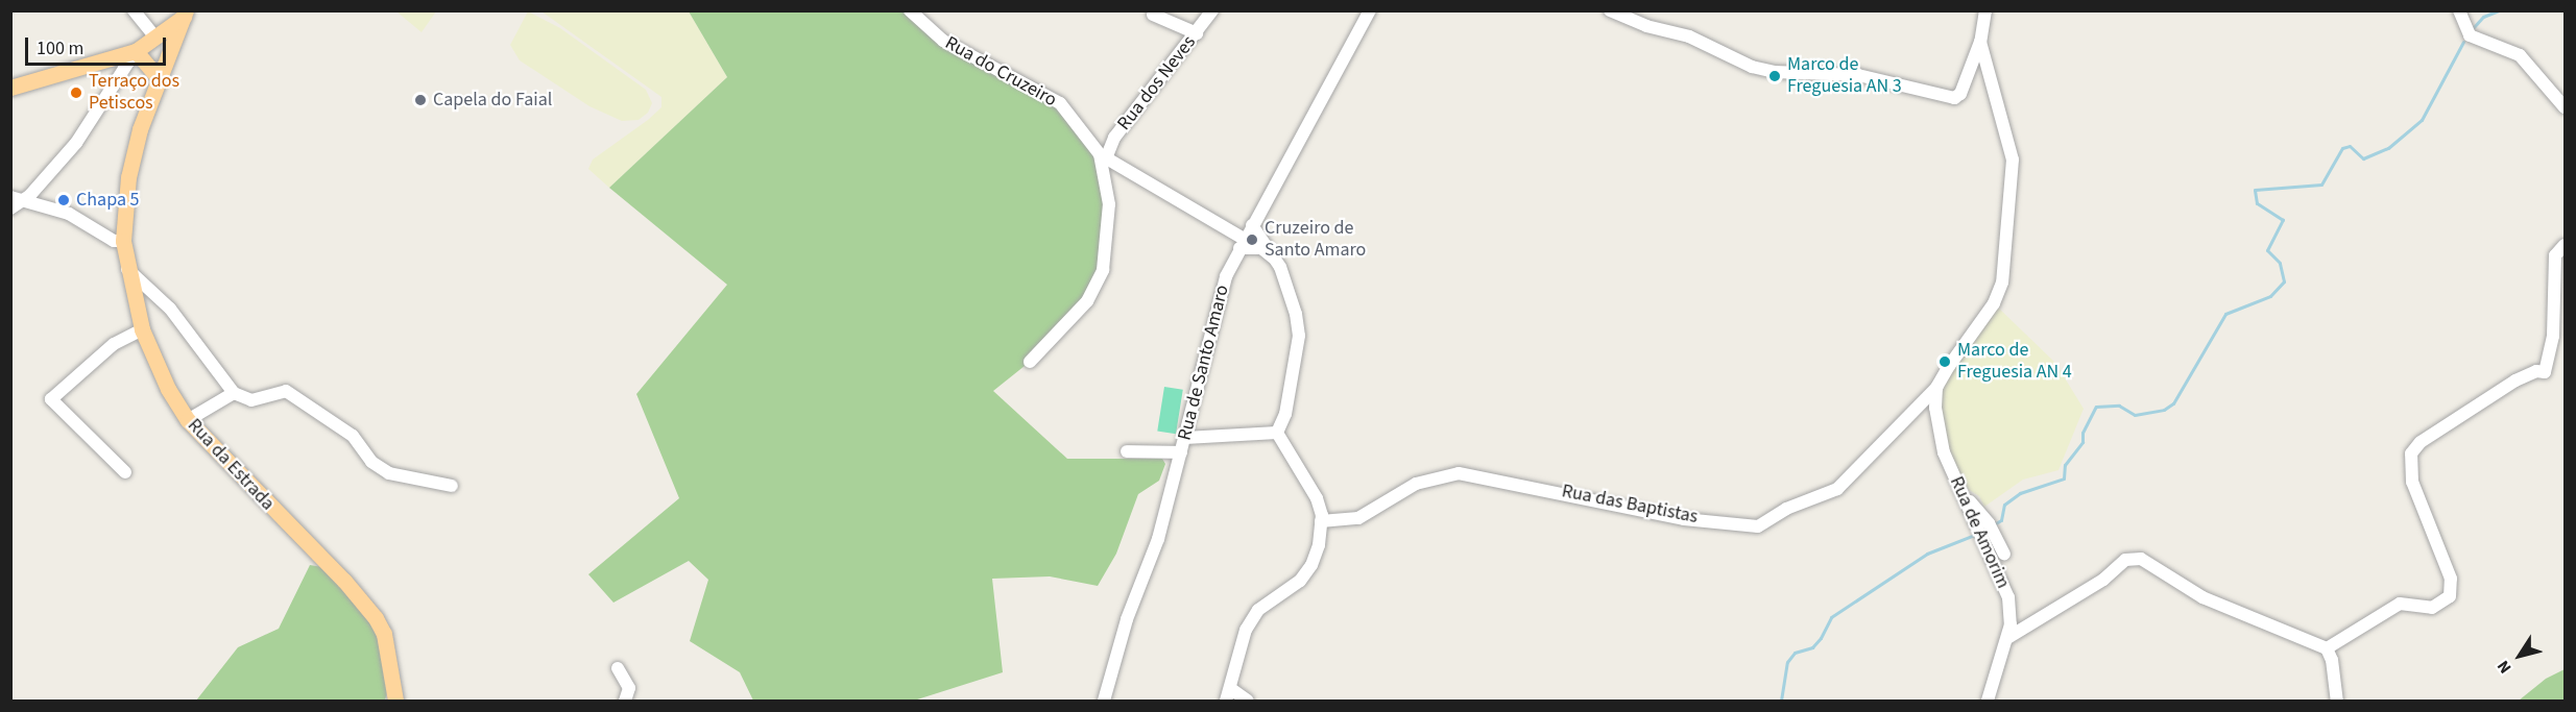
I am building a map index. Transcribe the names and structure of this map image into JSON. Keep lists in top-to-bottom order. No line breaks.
{"streets":{"main road":["Rua da Estrada"],"street":["Rua do Cruzeiro","Rua dos Neves","Rua de Santo Amaro","Rua das Baptistas","Rua de Amorim"]},"crossings":[["Rua do Cruzeiro","Rua dos Neves"],["Rua do Cruzeiro","Rua de Santo Amaro"],["Rua das Baptistas","Rua de Amorim"]],"places":["Marco de Freguesia AN 3","Terraço dos Petiscos","Capela do Faial","Chapa 5","Cruzeiro de Santo Amaro","Marco de Freguesia AN 4"],"scale_bar":"100 m","north":"bottom left"}
